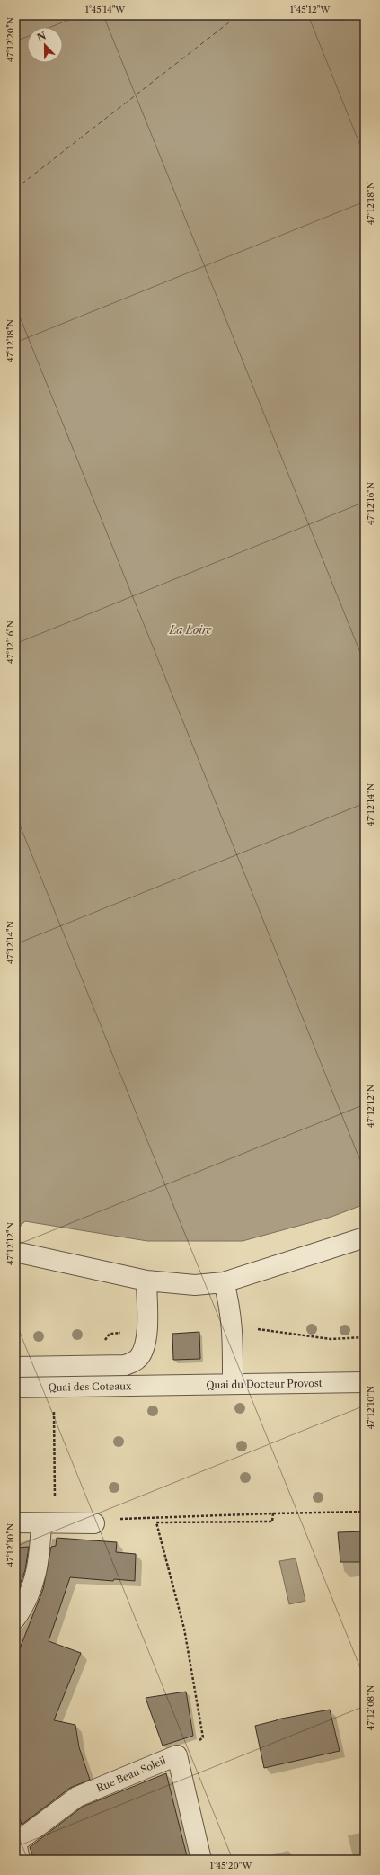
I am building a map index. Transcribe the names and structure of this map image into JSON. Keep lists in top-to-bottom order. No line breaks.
{"streets":{"street":["Quai du Docteur Provost","Quai des Coteaux","Rue Beau Soleil"]},"crossings":[["Quai du Docteur Provost","Quai des Coteaux"]],"water":["La Loire"],"north":"top","coordinates":["1°45'14\"W","1°45'12\"W","47°12'20\"N","47°12'18\"N","47°12'16\"N","47°12'14\"N","47°12'12\"N","47°12'10\"N","47°12'08\"N","1°45'20\"W"]}
